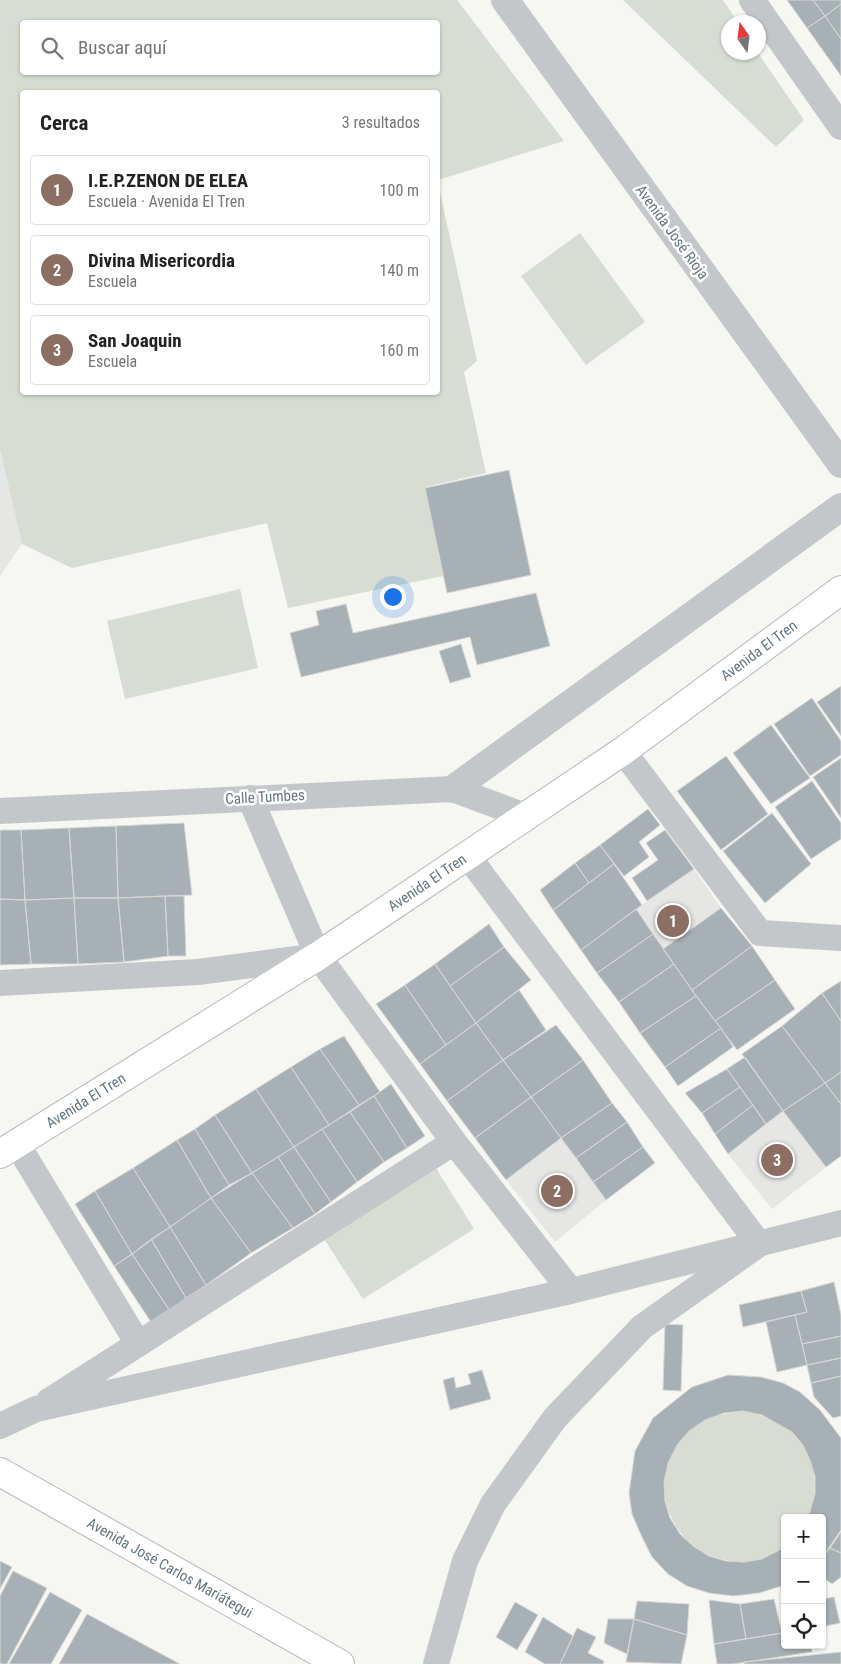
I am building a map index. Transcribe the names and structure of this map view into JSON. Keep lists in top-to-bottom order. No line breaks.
{"streets":{"main road":["Avenida El Tren","Avenida José Carlos Mariátegui"],"street":["Avenida José Rioja","Calle Tumbes"]},"crossings":[["Avenida El Tren","Calle Tumbes"]],"north":"top","page":{"search":"Buscar aquí","heading":["Cerca","3 resultados"],"list":[{"mark":"1","name":"I.E.P.ZENON DE ELEA","note":"Escuela · Avenida El Tren","value":"100 m"},{"mark":"2","name":"Divina Misericordia","note":"Escuela","value":"140 m"},{"mark":"3","name":"San Joaquin","note":"Escuela","value":"160 m"}],"pins":["1","3","2"],"map_buttons":["+","−"]}}
